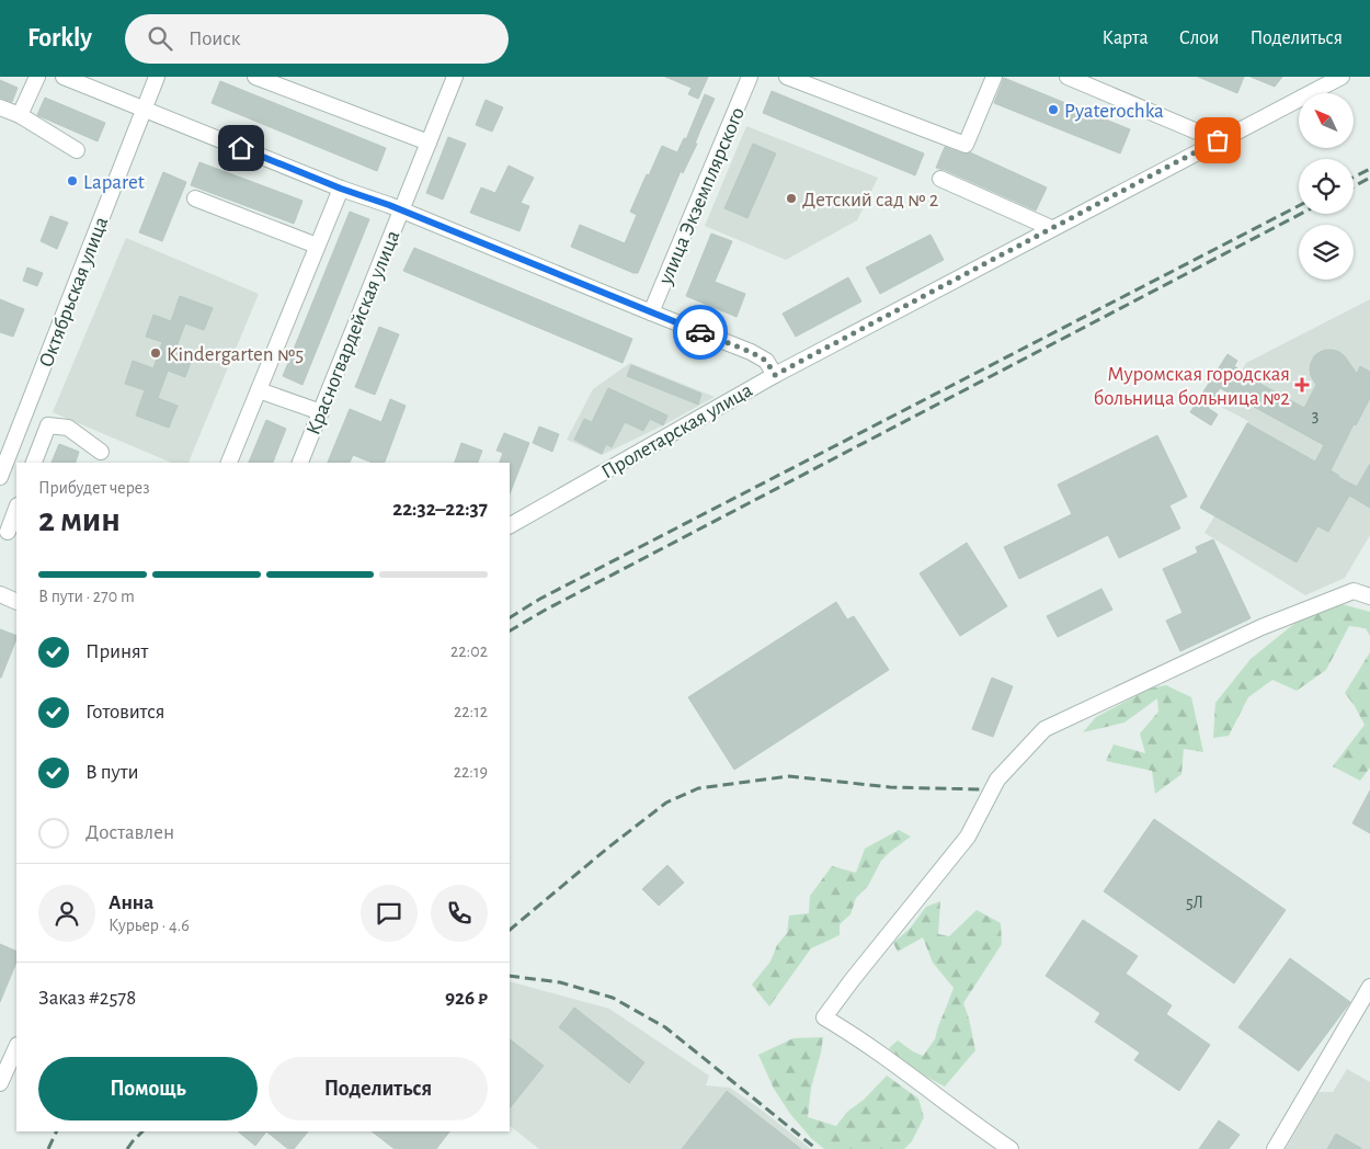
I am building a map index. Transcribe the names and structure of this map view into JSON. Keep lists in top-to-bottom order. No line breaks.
{"streets":{"street":["улица Экземплярского","Октябрьская улица","Красногвардейская улица","Пролетарская улица"]},"places":{"other":["Pyaterochka","Laparet","Детский сад № 2","Kindergarten №5"],"health":["Муромская городская больница больница №2"]},"house_numbers":["3","5Л"],"north":"top left","page":{"header":"Forkly","search":"Поиск","nav":["Карта","Слои","Поделиться"],"heading":["2 мин","Прибудет через","22:32–22:37"],"panel":["Анна","Курьер · 4.6","Заказ #2578","926 ₽"],"bar":"В пути · 270 m","list":[["Принят","22:02"],["Готовится","22:12"],["В пути","22:19"],"Доставлен"],"buttons":["Помощь","Поделиться"]}}
